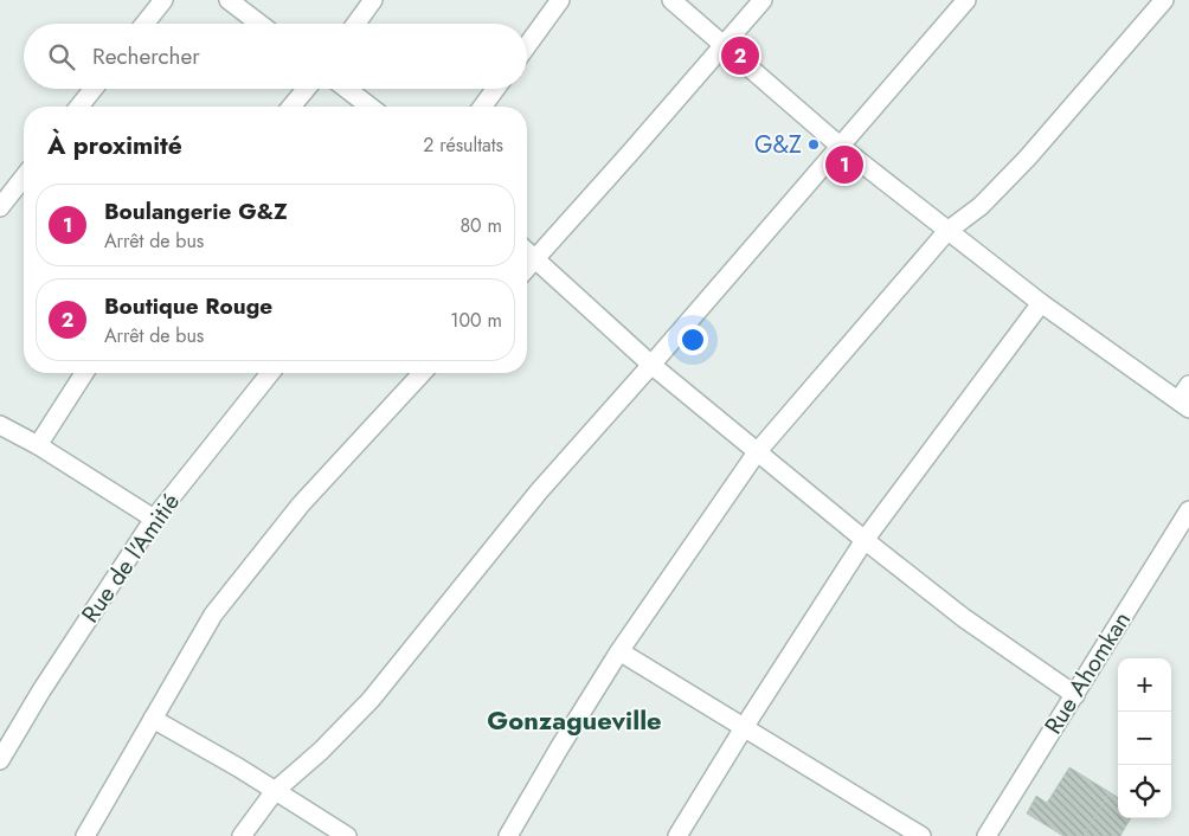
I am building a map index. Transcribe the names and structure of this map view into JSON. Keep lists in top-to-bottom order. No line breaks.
{"streets":{"street":["Rue de l'Amitié","Rue Ahomkan"]},"districts":["Gonzagueville"],"places":["G&Z"],"page":{"search":"Rechercher","pins":["2","1"],"heading":["À proximité","2 résultats"],"list":[{"mark":"1","name":"Boulangerie G&Z","note":"Arrêt de bus","value":"80 m"},{"mark":"2","name":"Boutique Rouge","note":"Arrêt de bus","value":"100 m"}],"map_buttons":["+","−"]}}
